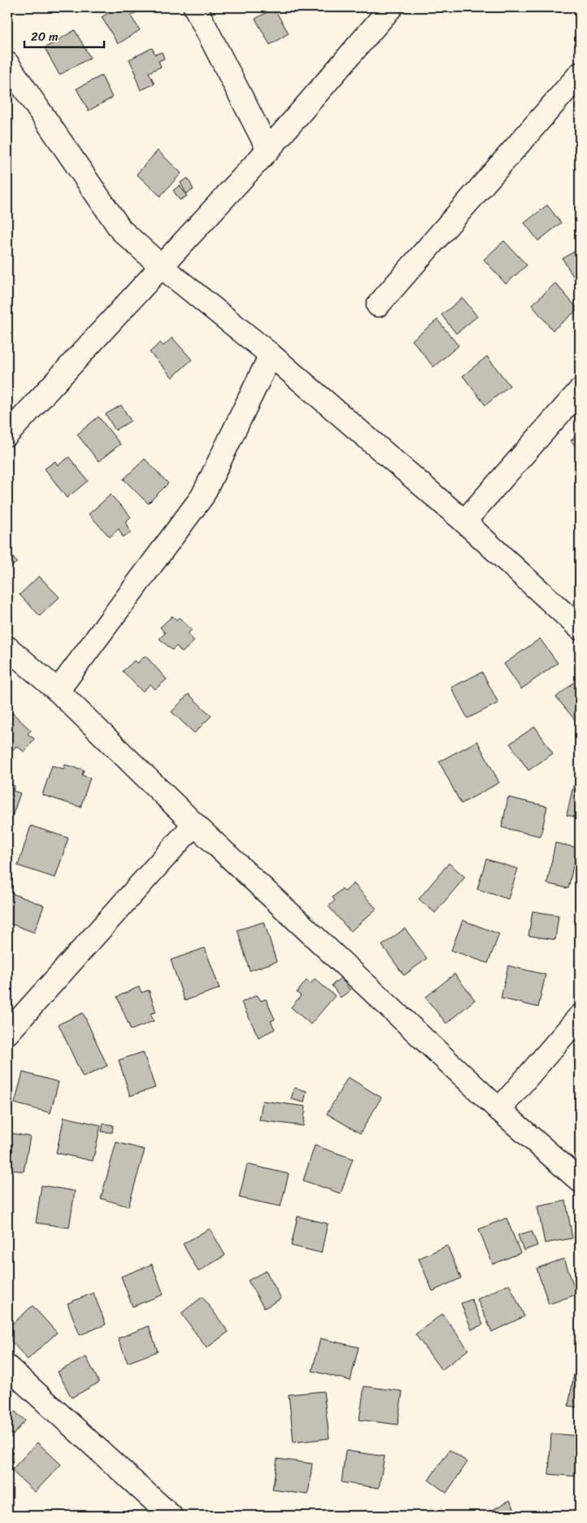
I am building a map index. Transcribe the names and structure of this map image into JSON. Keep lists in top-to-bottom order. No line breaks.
{"scale_bar":"20 m"}
